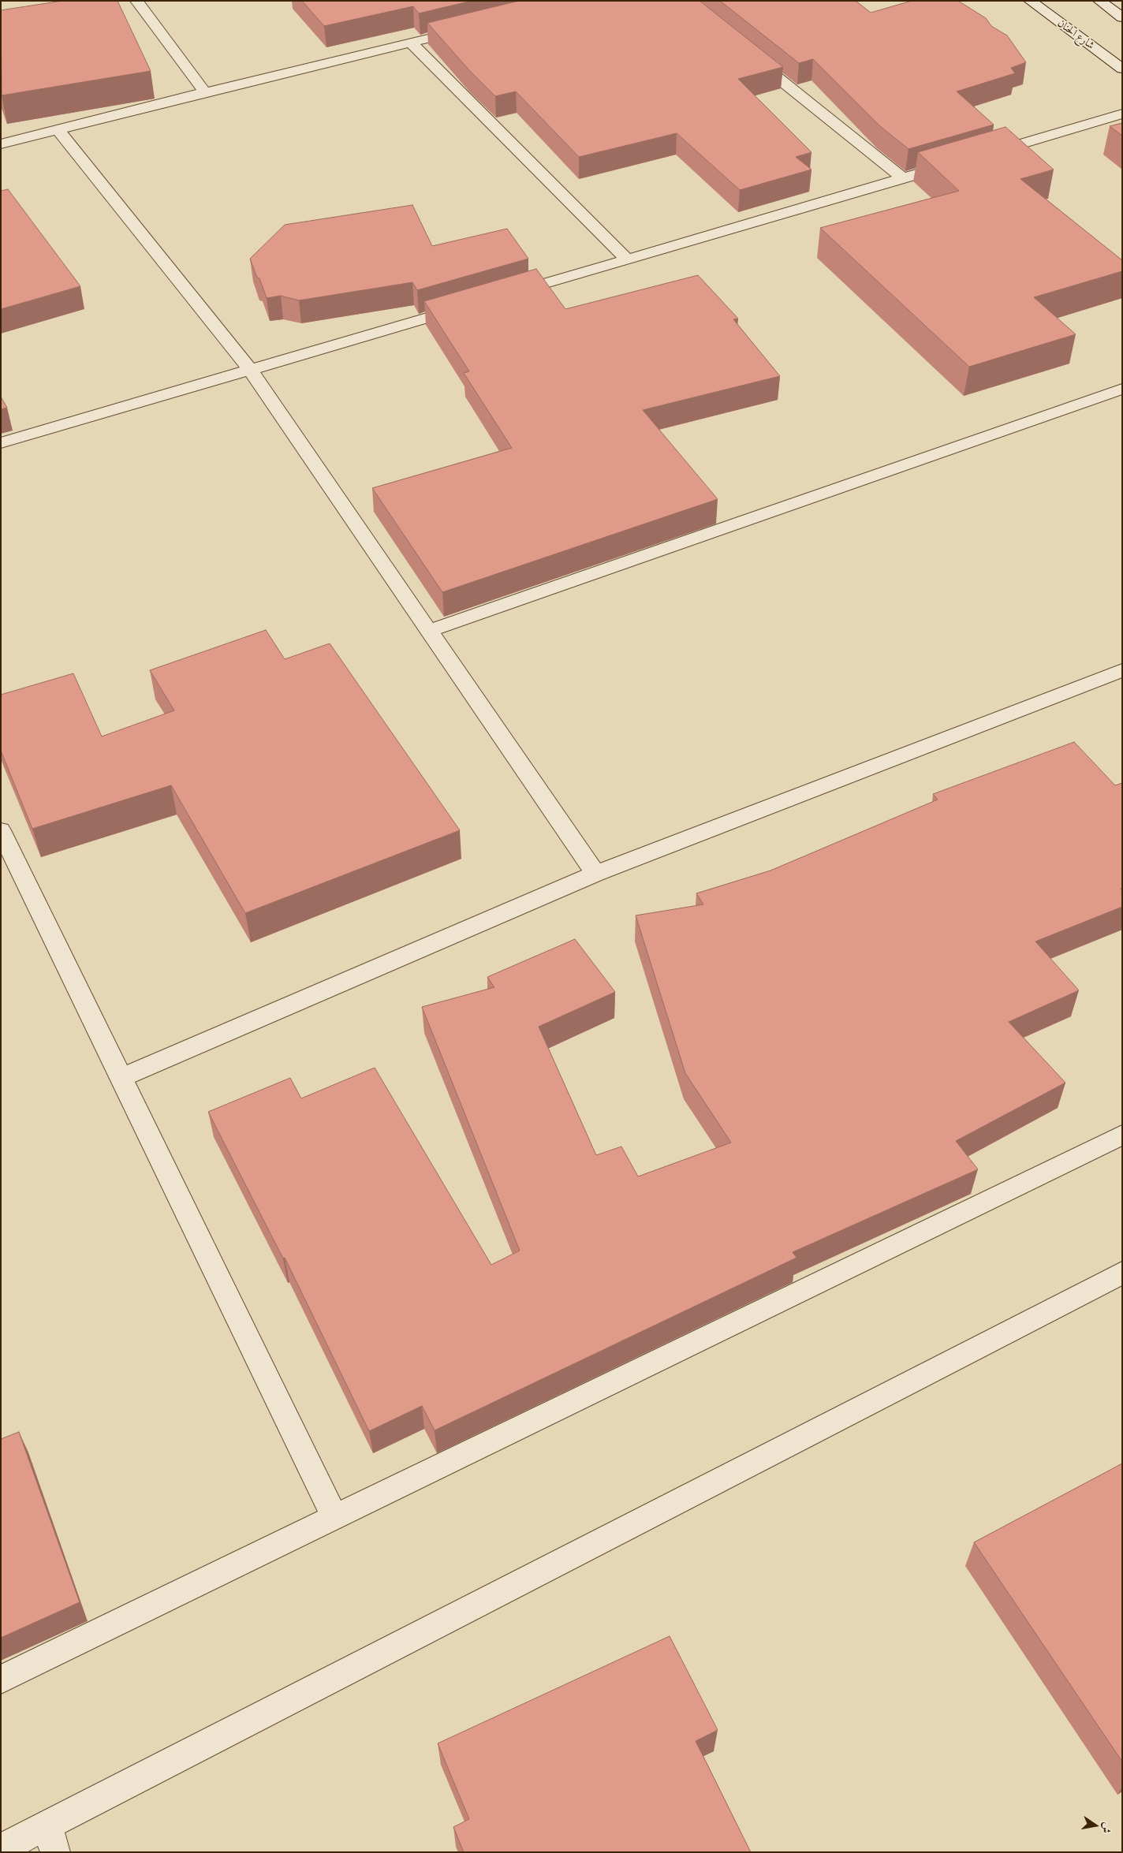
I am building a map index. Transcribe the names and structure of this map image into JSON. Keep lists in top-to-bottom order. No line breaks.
{"streets":{"street":["شارع الحنان"]},"north":"right"}
